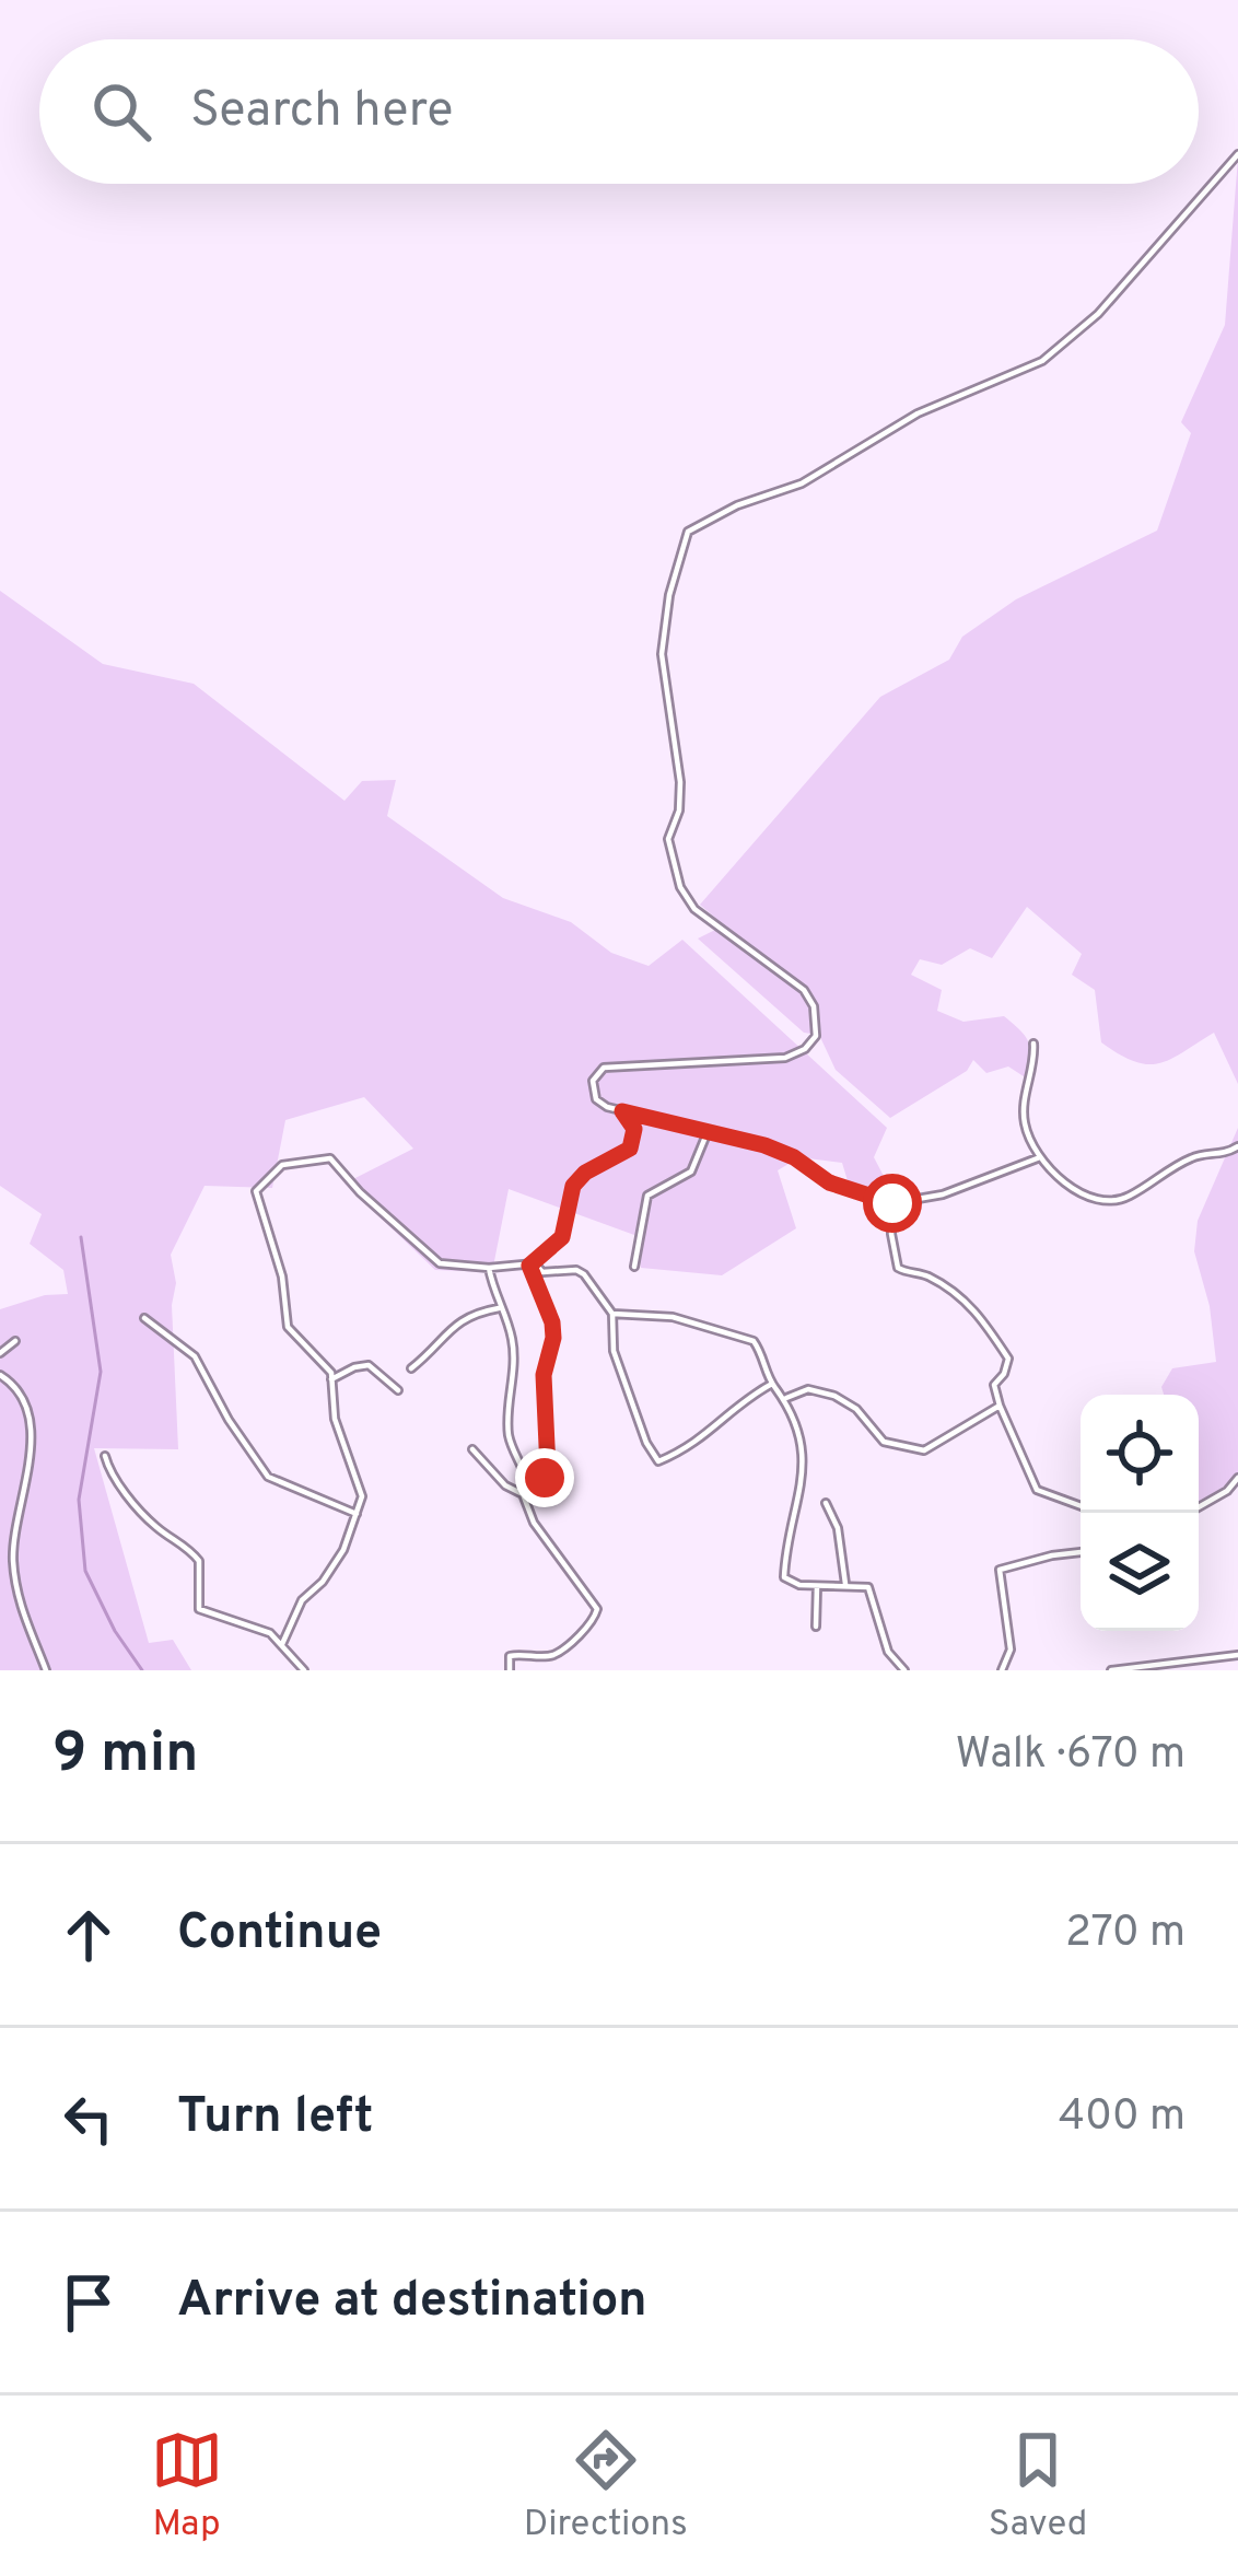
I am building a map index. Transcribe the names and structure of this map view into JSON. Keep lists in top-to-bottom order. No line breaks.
{"page":{"search":"Search here","heading":["9 min","Walk · 670 m"],"list":[["Continue","270 m"],["Turn left","400 m"],"Arrive at destination"],"nav":["Map","Directions","Saved"]}}
